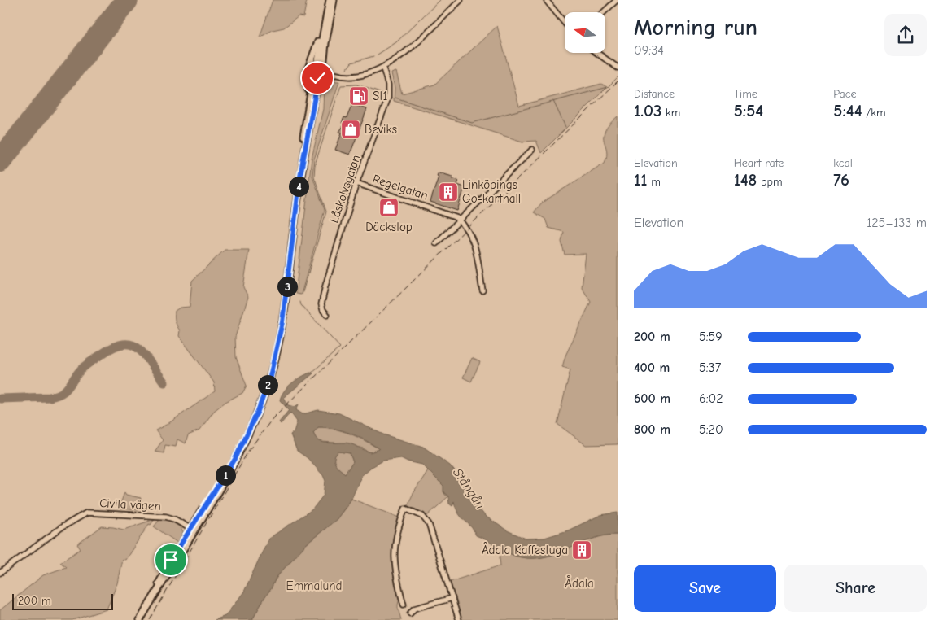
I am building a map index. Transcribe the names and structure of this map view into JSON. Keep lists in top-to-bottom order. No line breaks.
{"streets":{"street":["Regelgatan","Låskolvsgatan","Civila vägen"]},"crossings":[["Regelgatan","Låskolvsgatan"]],"water":["Stångån"],"parks":["Ådala","Emmalund"],"places":{"fuel station":["St1"],"shop":["Beviks","Däckstop"],"building":["Linköpings Go-karthall","Ådala Kaffestuga"]},"scale_bar":"200 m","north":"left","page":{"heading":["Morning run","09:34"],"stats":[["Distance","1.03 km"],["Time","5:54"],["Pace","5:44 /km"],["Elevation","11 m"],["Heart rate","148 bpm"],["kcal","76"]],"pins":["4","3","2","1"],"chart":["Elevation","125–133 m"],"list":[{"name":"200 m","note":"5:59"},{"name":"400 m","note":"5:37"},{"name":"600 m","note":"6:02"},{"name":"800 m","note":"5:20"}],"buttons":["Save","Share"],"scale":"200 m"}}
